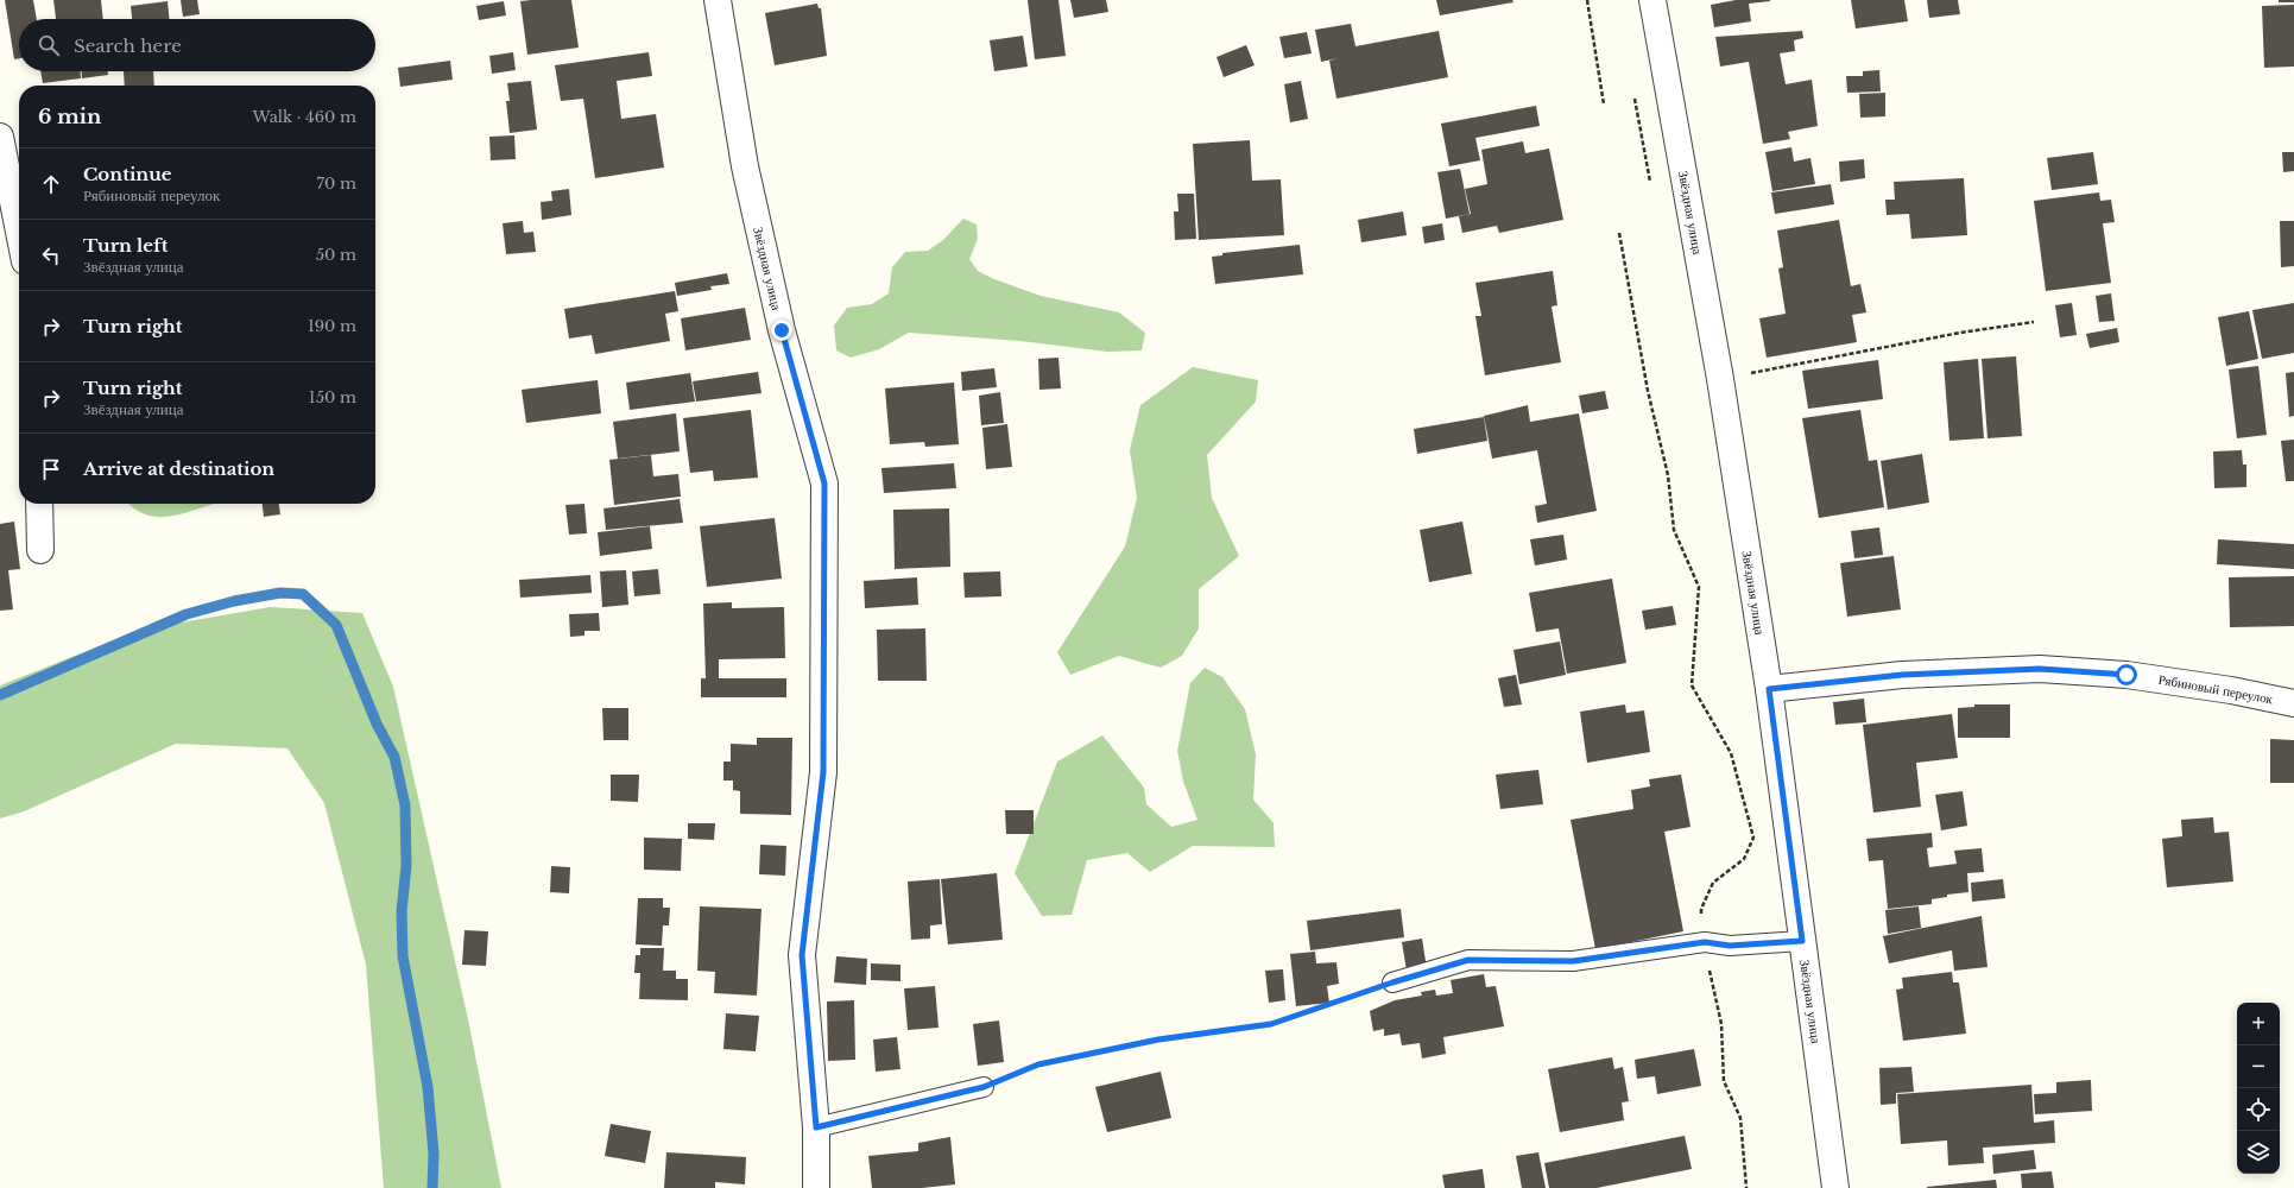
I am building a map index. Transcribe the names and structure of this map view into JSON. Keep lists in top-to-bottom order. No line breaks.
{"streets":{"street":["Звёздная улица","Рябиновый переулок"]},"crossings":[["Звёздная улица","Рябиновый переулок"]],"page":{"search":"Search here","heading":["6 min","Walk · 460 m"],"list":[["Continue","Рябиновый переулок","70 m"],["Turn left","Звёздная улица","50 m"],["Turn right","190 m"],["Turn right","Звёздная улица","150 m"],"Arrive at destination"],"map_buttons":["+","−"]}}
